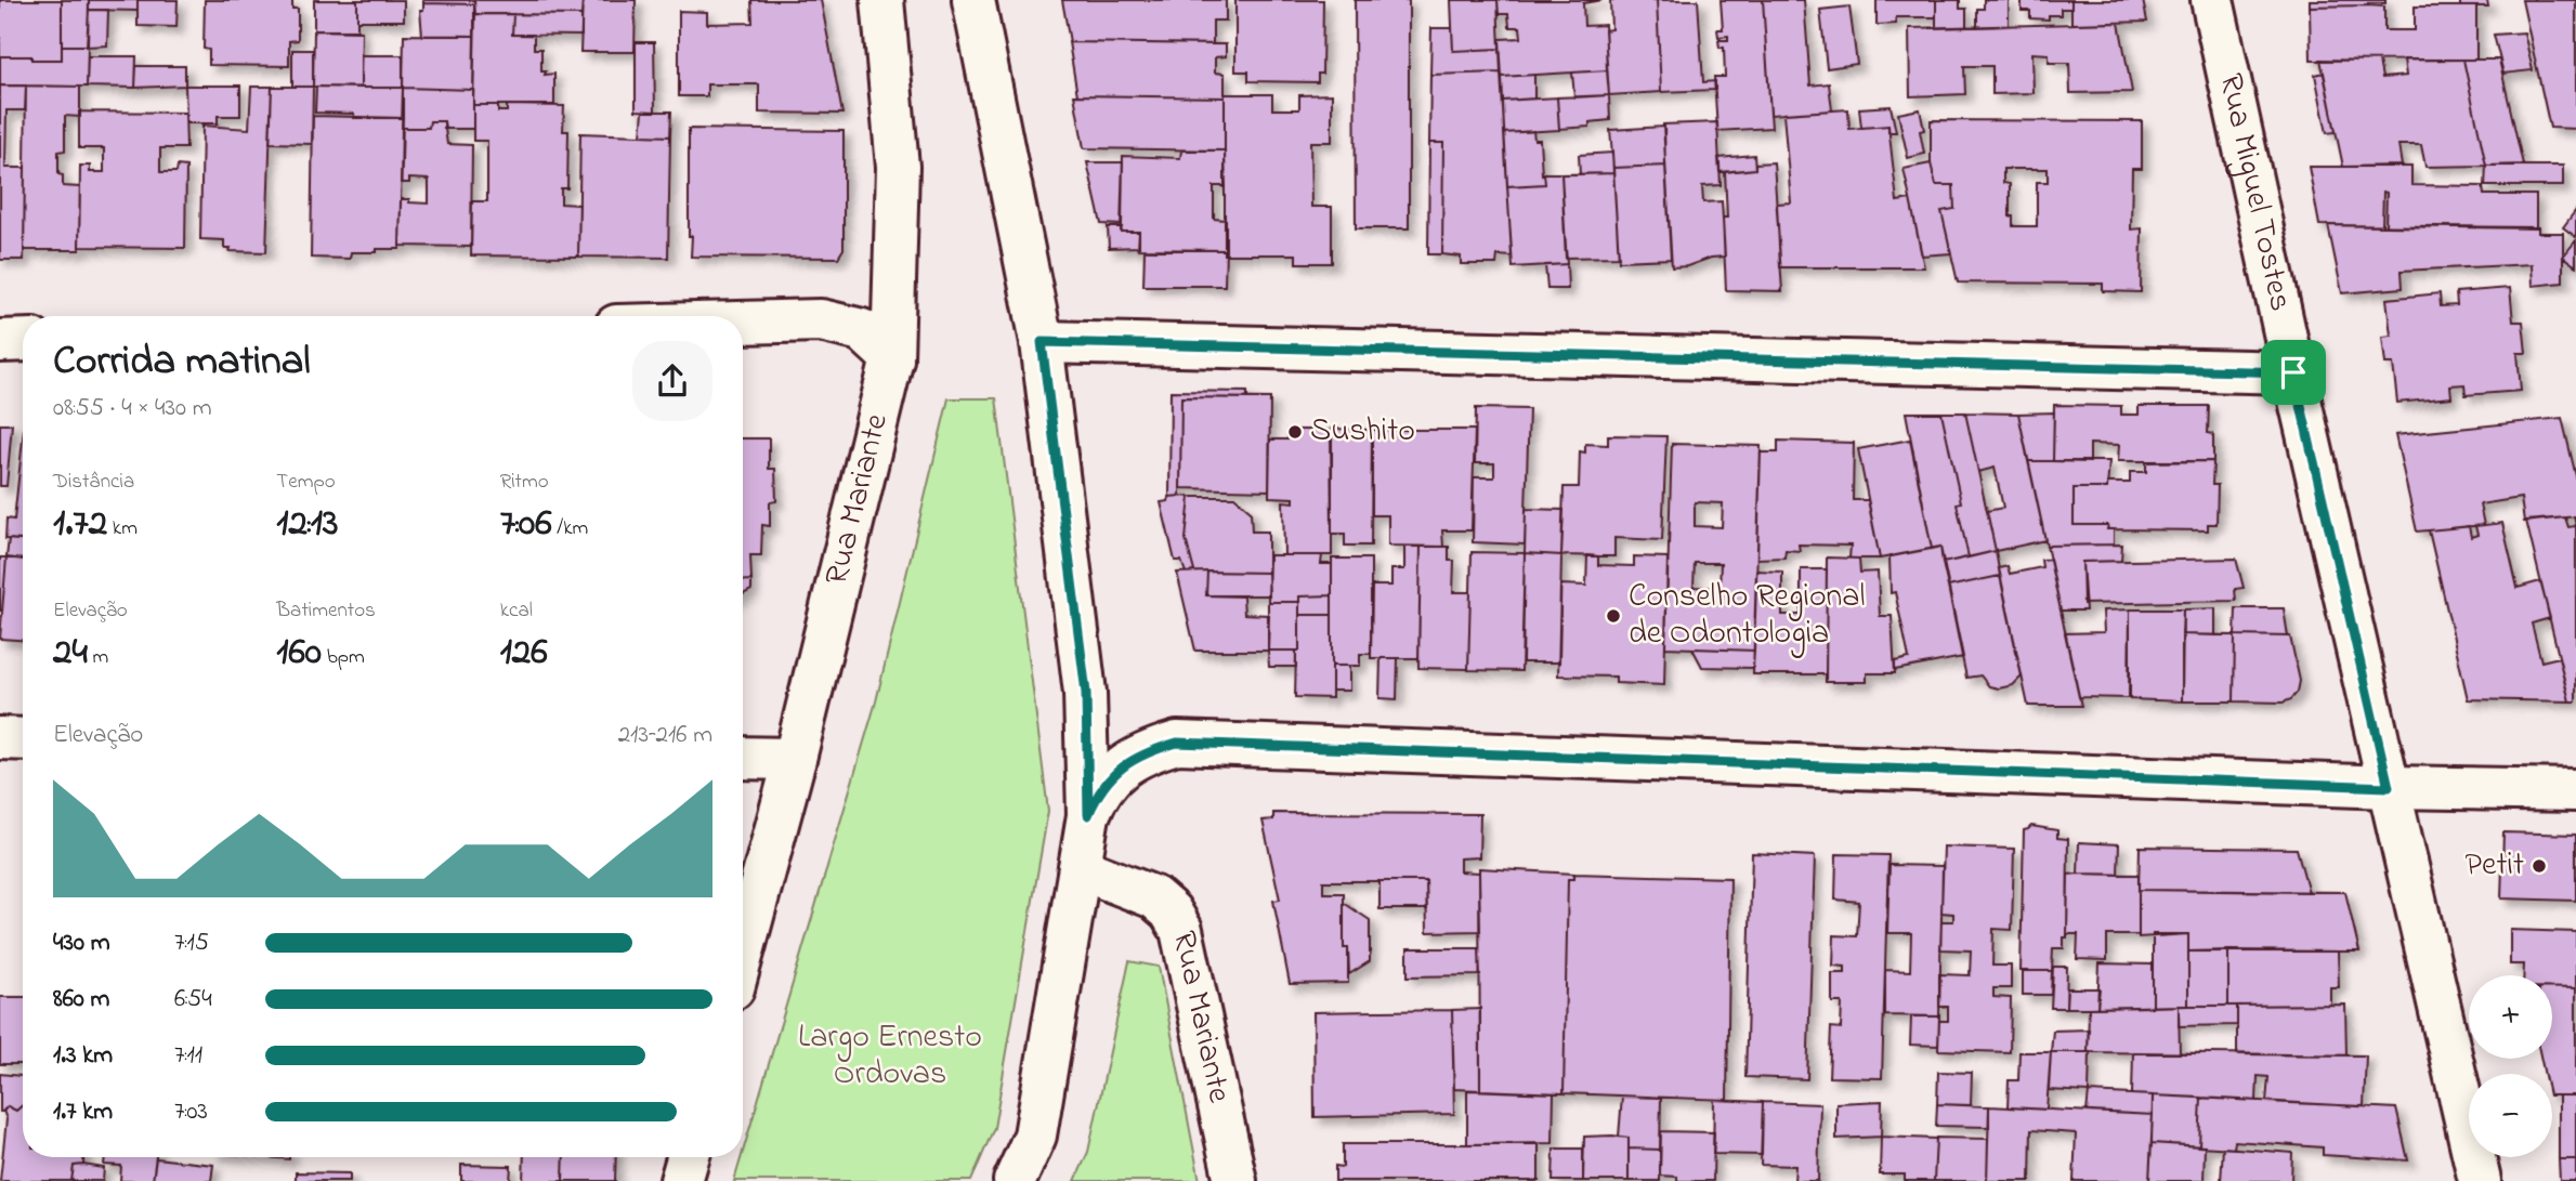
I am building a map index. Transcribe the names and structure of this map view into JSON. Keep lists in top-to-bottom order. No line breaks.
{"streets":{"main road":["Rua Miguel Tostes","Rua Mariante"]},"parks":["Largo Ernesto Ordovas"],"places":["Sushito","Conselho Regional de Odontologia","Petit"],"page":{"heading":["Corrida matinal","08:55 · 4 × 430 m"],"stats":[["Distância","1.72 km"],["Tempo","12:13"],["Ritmo","7:06 /km"],["Elevação","24 m"],["Batimentos","160 bpm"],["kcal","126"]],"chart":["Elevação","213–216 m"],"list":[{"name":"430 m","note":"7:15"},{"name":"860 m","note":"6:54"},{"name":"1.3 km","note":"7:11"},{"name":"1.7 km","note":"7:03"}],"map_buttons":["+","−"]}}
